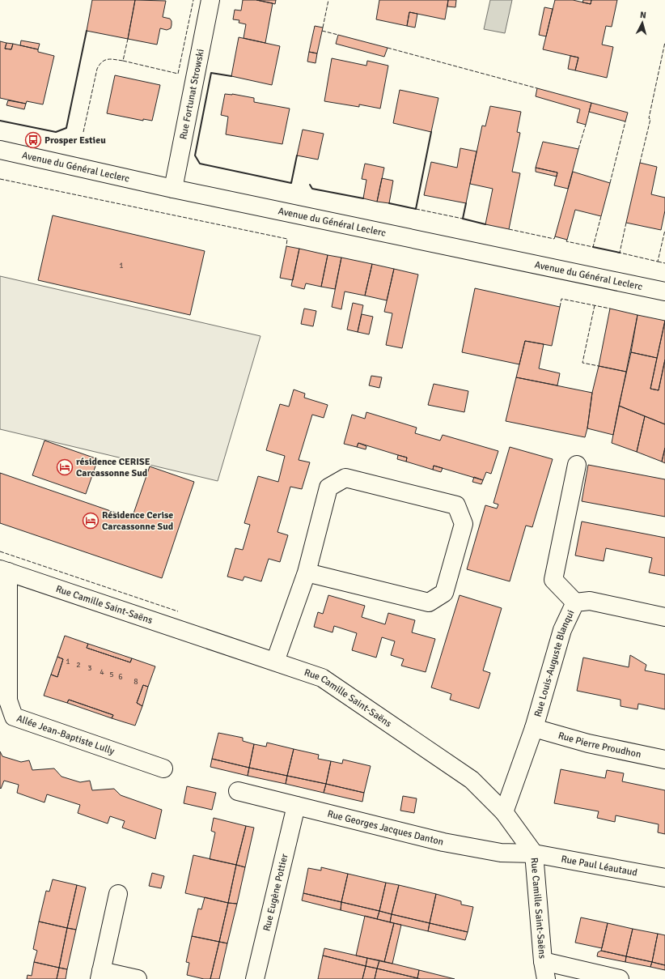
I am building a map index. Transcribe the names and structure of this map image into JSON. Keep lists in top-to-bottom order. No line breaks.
{"streets":{"street":["Rue Fortunat Strowski","Avenue du Général Leclerc","Rue Camille Saint-Saëns","Rue Louis-Auguste Blanqui","Allée Jean-Baptiste Lully","Rue Pierre Proudhon","Rue Georges Jacques Danton","Rue Paul Léautaud","Rue Eugène Pottier"]},"crossings":[["Rue Fortunat Strowski","Avenue du Général Leclerc"],["Rue Camille Saint-Saëns","Rue Louis-Auguste Blanqui"],["Rue Camille Saint-Saëns","Allée Jean-Baptiste Lully"],["Rue Camille Saint-Saëns","Rue Georges Jacques Danton"],["Rue Camille Saint-Saëns","Rue Paul Léautaud"],["Rue Louis-Auguste Blanqui","Rue Pierre Proudhon"],["Rue Georges Jacques Danton","Rue Paul Léautaud"],["Rue Georges Jacques Danton","Rue Eugène Pottier"]],"places":{"bus stop":["Prosper Estieu"],"hotel":["résidence CERISE Carcassonne Sud","Résidence Cerise Carcassonne Sud"]},"house_numbers":["1","1","2","3","4","5","6","8"],"north":"top"}
